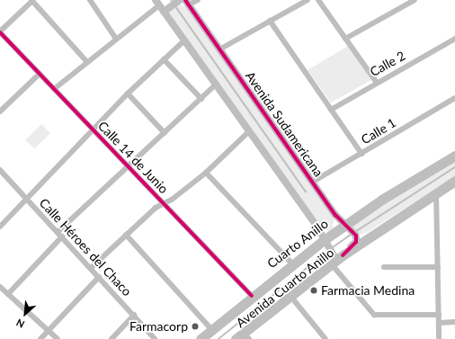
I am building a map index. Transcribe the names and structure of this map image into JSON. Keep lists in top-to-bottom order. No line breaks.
{"streets":{"highway":["Cuarto Anillo","Avenida Cuarto Anillo"],"street":["Calle 2","Avenida Sudamericana","Calle 1","Calle 14 de Junio","Calle Héroes del Chaco"]},"crossings":[["Avenida Sudamericana","Calle 1"],["Avenida Sudamericana","Cuarto Anillo"],["Avenida Sudamericana","Avenida Cuarto Anillo"],["Calle 14 de Junio","Cuarto Anillo"]],"places":["Farmacia Medina","Farmacorp"],"north":"bottom left"}
